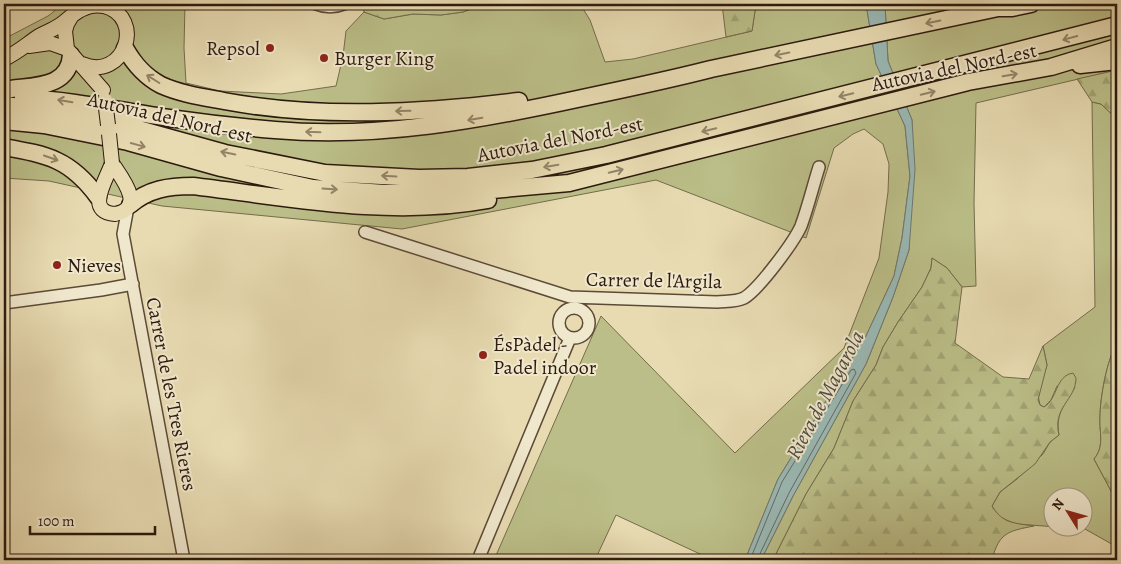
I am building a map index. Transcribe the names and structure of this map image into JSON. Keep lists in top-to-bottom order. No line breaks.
{"streets":{"highway":["Autovia del Nord-est"],"street":["Carrer de l'Argila","Carrer de les Tres Rieres"]},"water":["Riera de Magarola"],"places":["Repsol","Burger King","Nieves","ÉsPàdel - Padel indoor"],"scale_bar":"100 m","north":"top left"}
